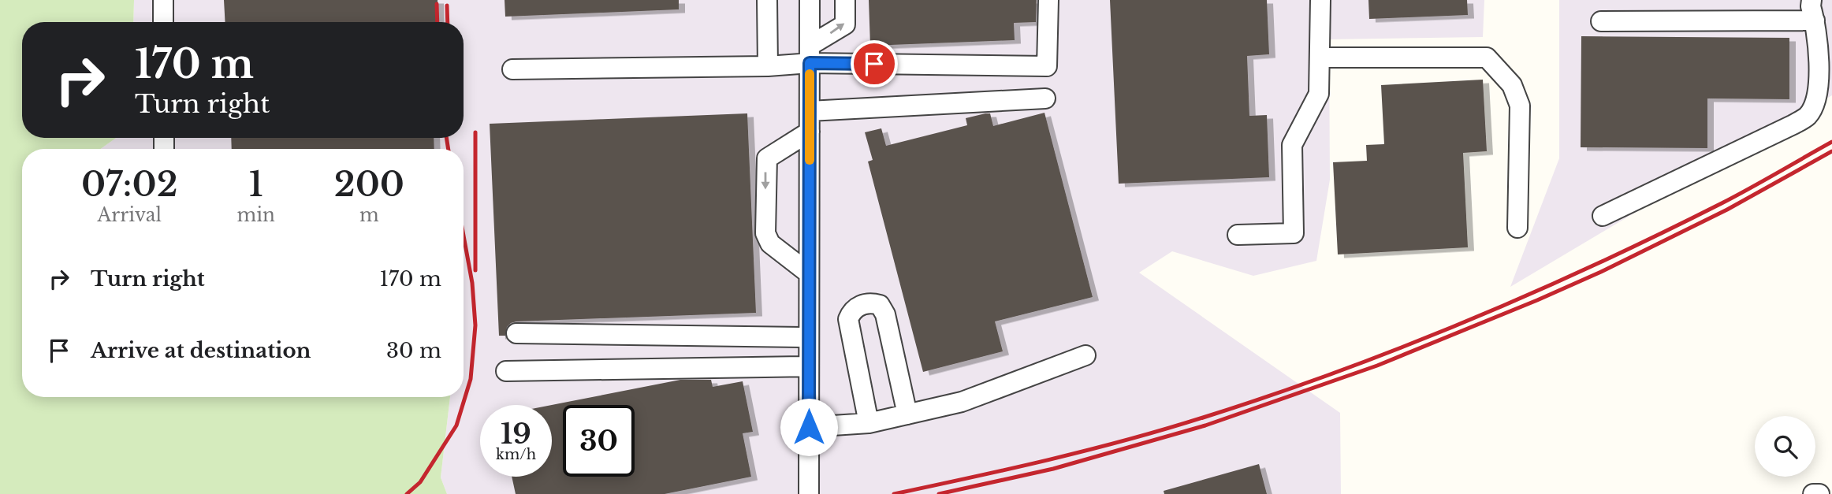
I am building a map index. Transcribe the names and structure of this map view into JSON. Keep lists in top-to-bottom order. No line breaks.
{"page":{"turn":["170 m","Turn right"],"eta":["07:02","Arrival","1","min","200","m"],"list":[{"name":"Turn right","value":"170 m"},{"name":"Arrive at destination","value":"30 m"}],"speed":"19 km/h","limit":"30"}}
